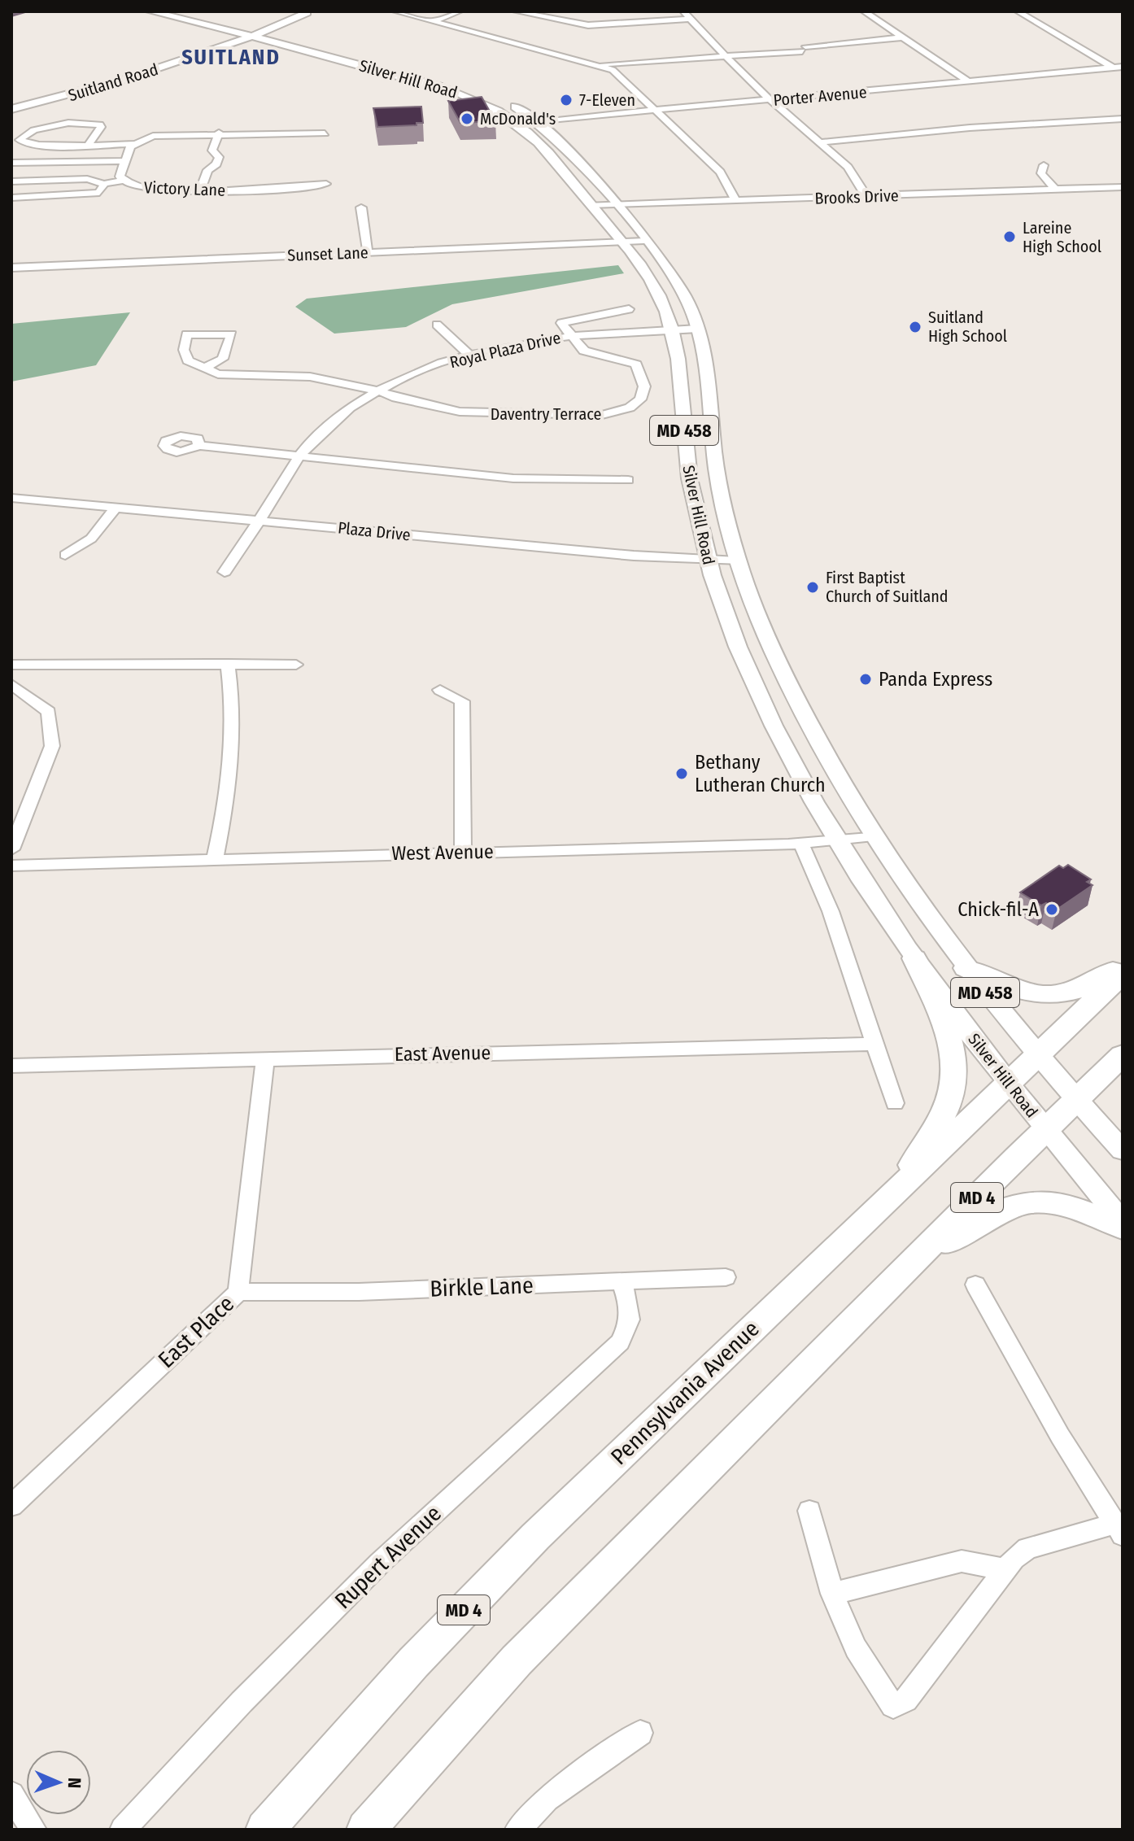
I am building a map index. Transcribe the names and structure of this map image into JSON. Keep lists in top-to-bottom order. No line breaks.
{"streets":{"highway":["MD 4","Pennsylvania Avenue"],"main road":["Silver Hill Road","Suitland Road","MD 458"],"street":["Porter Avenue","Victory Lane","Brooks Drive","Sunset Lane","Royal Plaza Drive","Daventry Terrace","Plaza Drive","West Avenue","East Avenue","Birkle Lane","East Place","Rupert Avenue"]},"crossings":[["Silver Hill Road","Suitland Road"],["Silver Hill Road","Porter Avenue"],["Silver Hill Road","Brooks Drive"],["Silver Hill Road","Sunset Lane"],["Silver Hill Road","Royal Plaza Drive"],["Silver Hill Road","Plaza Drive"],["Silver Hill Road","West Avenue"],["Silver Hill Road","MD 4"],["Silver Hill Road","Pennsylvania Avenue"],["Royal Plaza Drive","Daventry Terrace"],["Royal Plaza Drive","Plaza Drive"],["East Avenue","East Place"],["Birkle Lane","East Place"],["Birkle Lane","Rupert Avenue"]],"districts":["SUITLAND"],"places":["7-Eleven","McDonald's","Lareine High School","Suitland High School","First Baptist Church of Suitland","Panda Express","Bethany Lutheran Church","Chick-fil-A"],"north":"right"}
